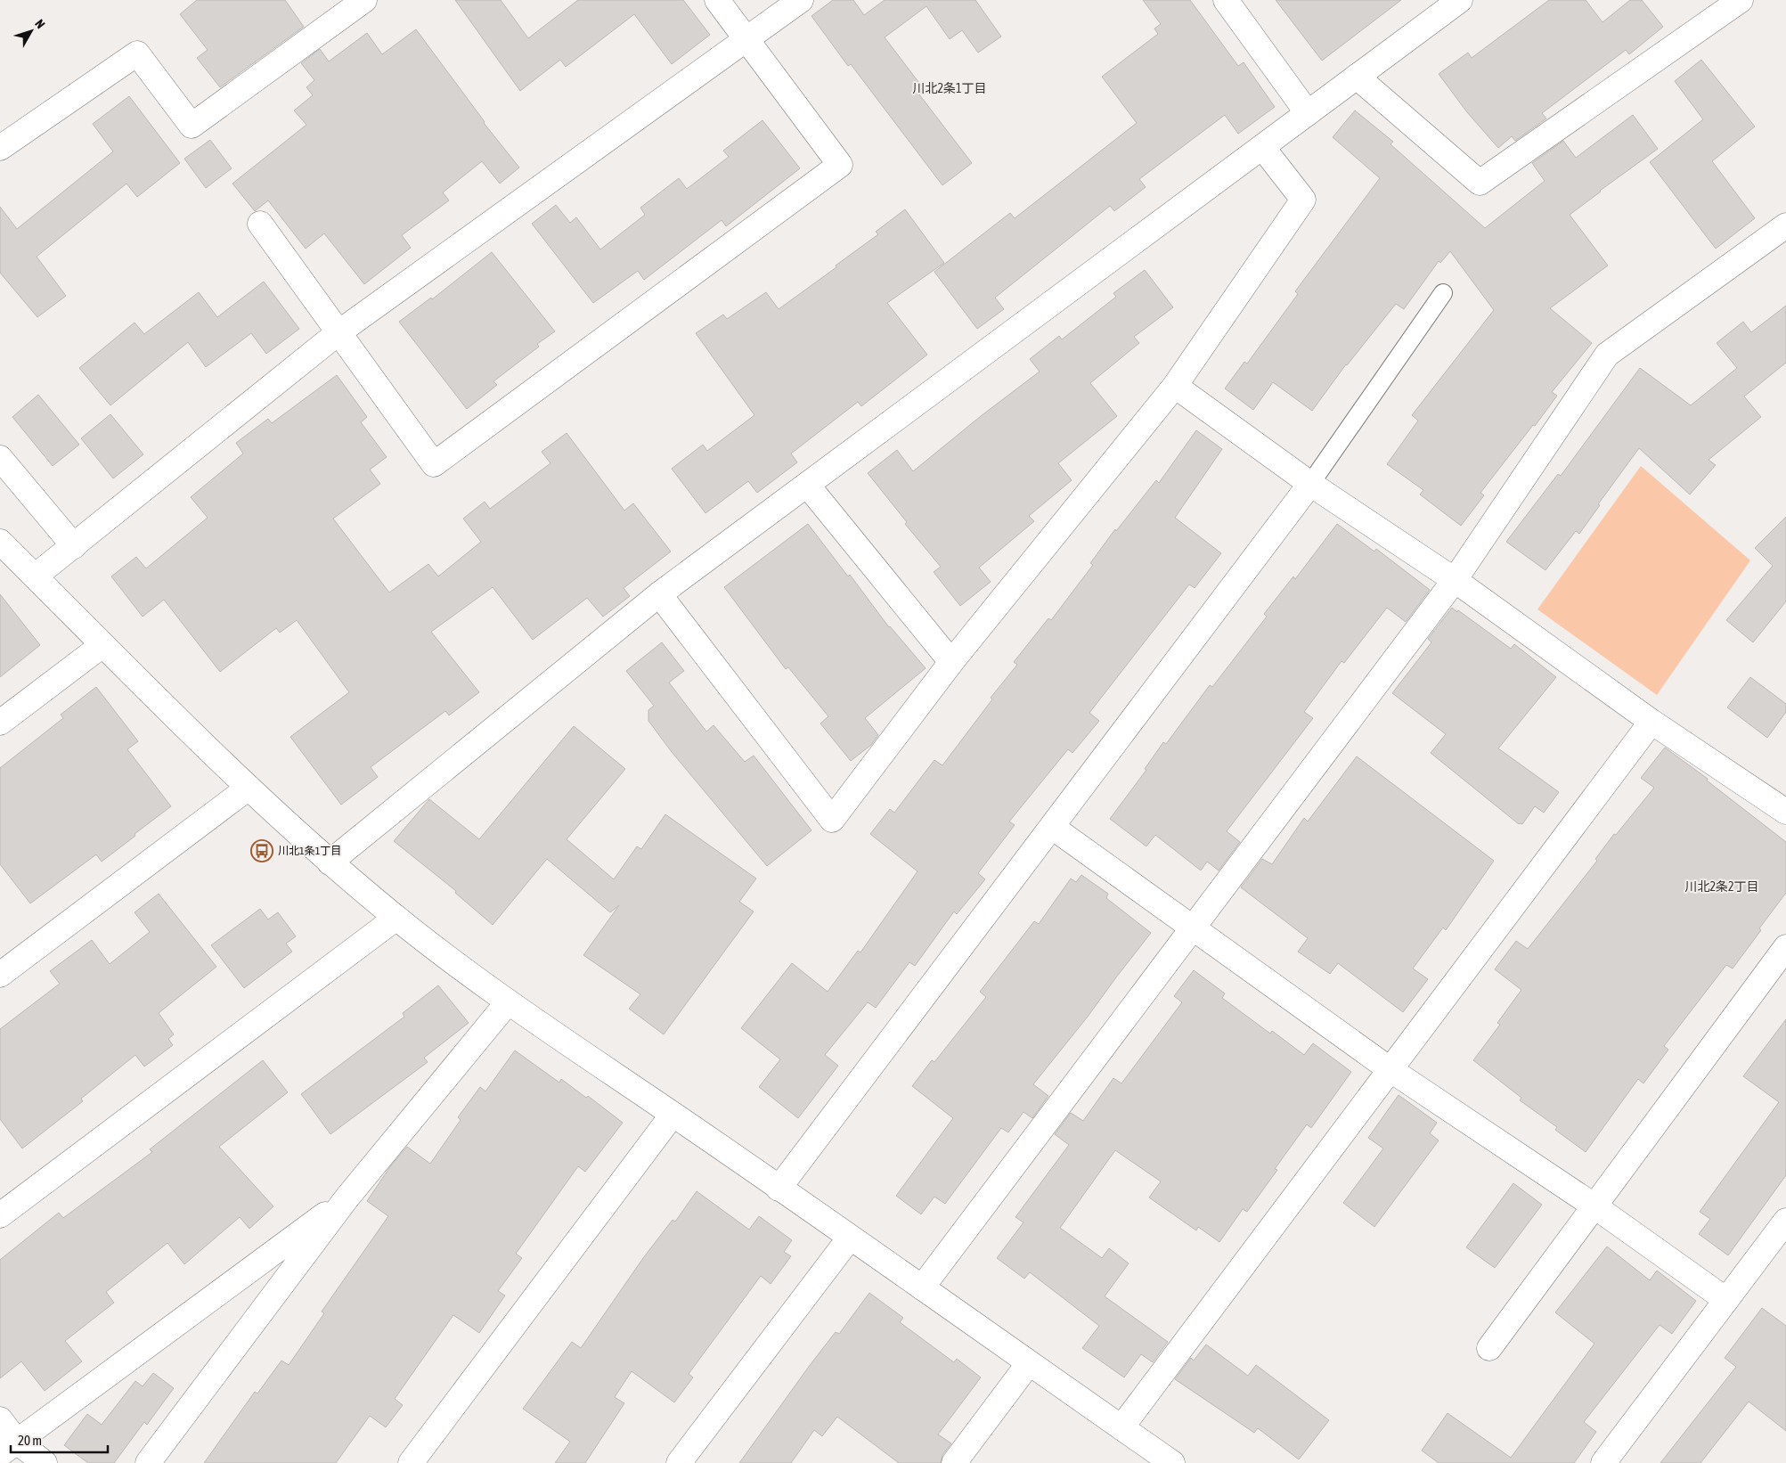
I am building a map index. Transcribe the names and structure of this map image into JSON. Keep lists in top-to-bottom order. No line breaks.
{"districts":["川北2条1丁目","川北2条2丁目"],"places":{"bus stop":["川北1条1丁目"]},"scale_bar":"20 m","north":"top right"}
